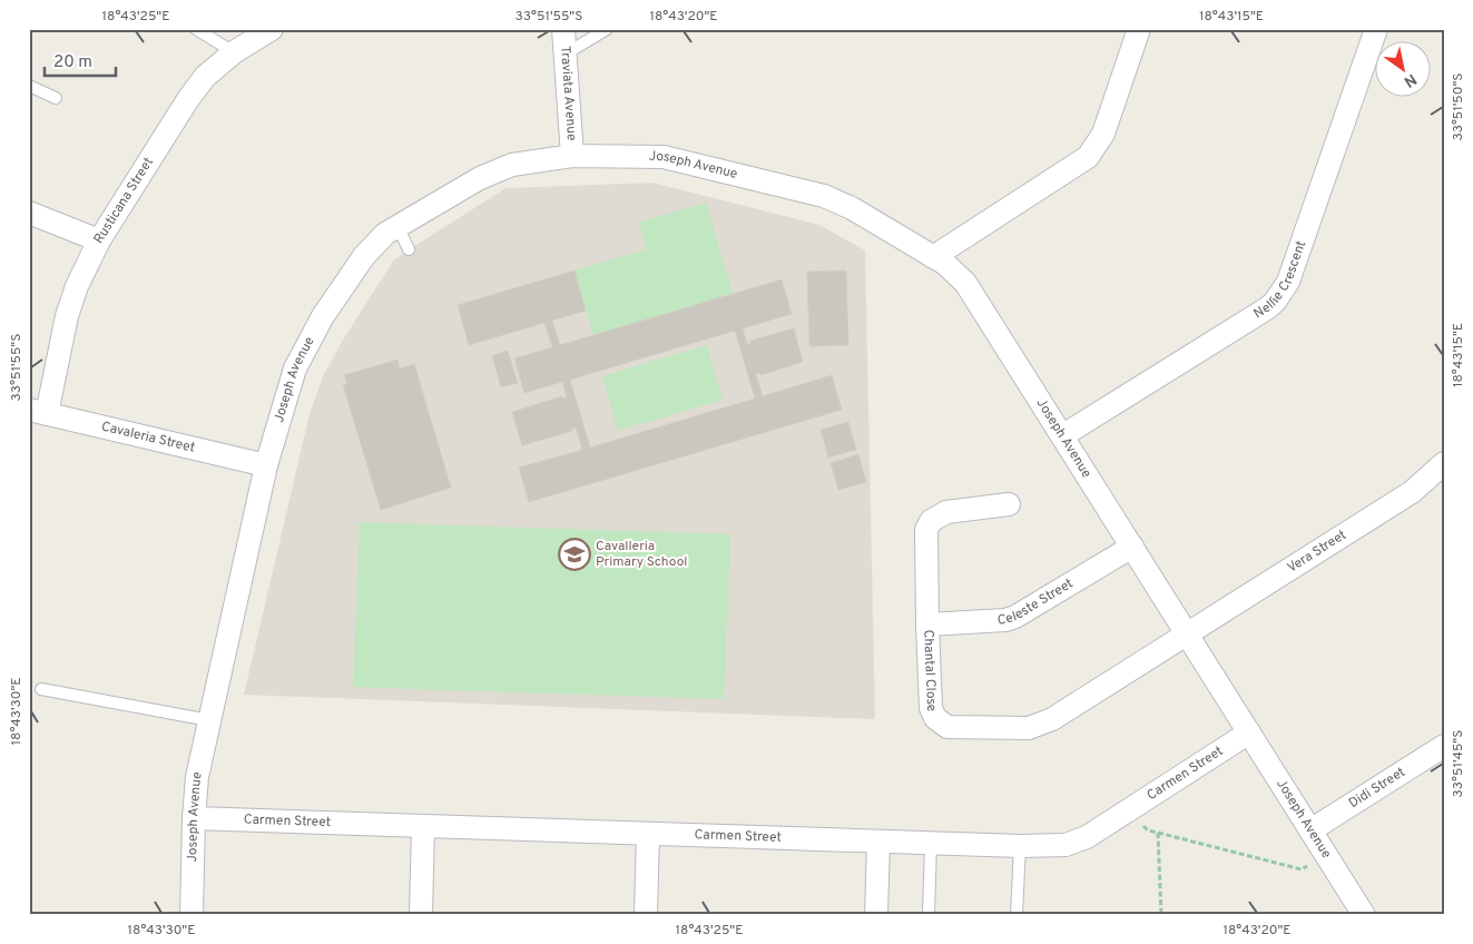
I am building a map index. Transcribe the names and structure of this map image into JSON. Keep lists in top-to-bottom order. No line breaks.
{"streets":{"street":["Traviata Avenue","Joseph Avenue","Rusticana Street","Nellie Crescent","Cavaleria Street","Vera Street","Celeste Street","Chantal Close","Carmen Street","Didi Street"]},"crossings":[["Traviata Avenue","Joseph Avenue"],["Joseph Avenue","Nellie Crescent"],["Joseph Avenue","Cavaleria Street"],["Joseph Avenue","Vera Street"],["Joseph Avenue","Celeste Street"],["Joseph Avenue","Chantal Close"],["Joseph Avenue","Carmen Street"],["Joseph Avenue","Didi Street"],["Rusticana Street","Cavaleria Street"],["Vera Street","Chantal Close"],["Celeste Street","Chantal Close"]],"places":{"school or university":["Cavalleria Primary School"]},"scale_bar":"20 m","north":"bottom right","coordinates":["18°43'25\"E","33°51'55\"S","18°43'20\"E","18°43'15\"E","33°51'50\"S","18°43'30\"E","33°51'45\"S"]}
